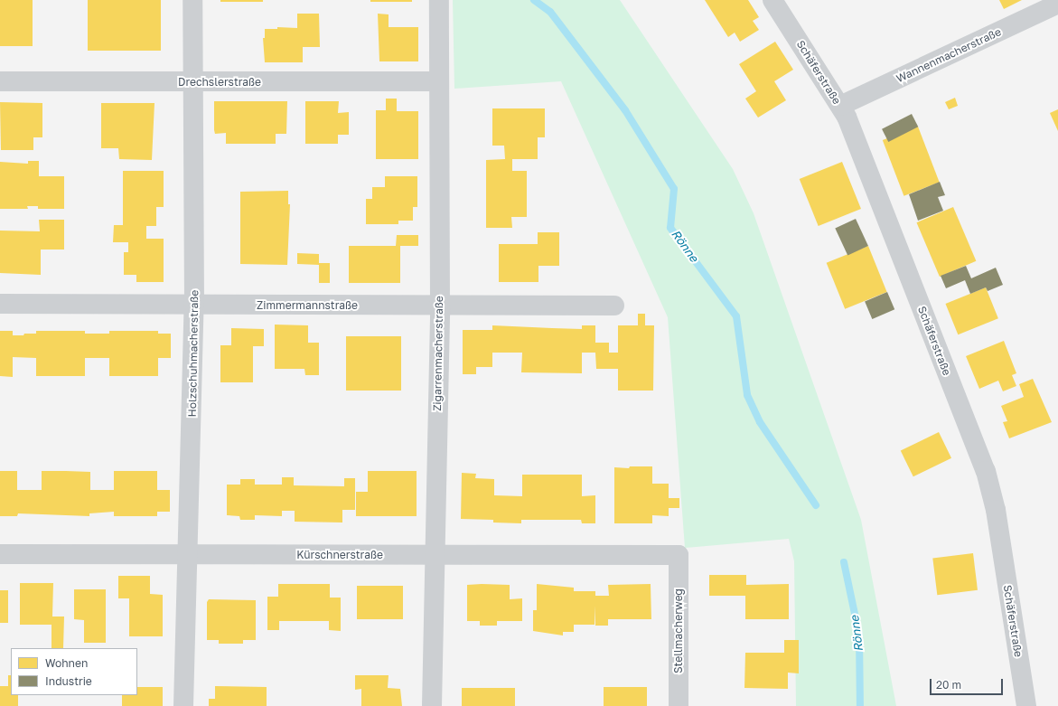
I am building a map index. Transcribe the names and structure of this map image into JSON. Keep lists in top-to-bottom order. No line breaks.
{"streets":{"street":["Wannenmacherstraße","Schäferstraße","Drechslerstraße","Zimmermannstraße","Holzschuhmacherstraße","Zigarrenmacherstraße","Kürschnerstraße","Stellmacherweg"]},"crossings":[["Wannenmacherstraße","Schäferstraße"],["Drechslerstraße","Holzschuhmacherstraße"],["Drechslerstraße","Zigarrenmacherstraße"],["Zimmermannstraße","Holzschuhmacherstraße"],["Zimmermannstraße","Zigarrenmacherstraße"],["Holzschuhmacherstraße","Kürschnerstraße"],["Zigarrenmacherstraße","Kürschnerstraße"],["Kürschnerstraße","Stellmacherweg"]],"water":["Rönne"],"legend":["Wohnen","Industrie"],"scale_bar":"20 m"}
